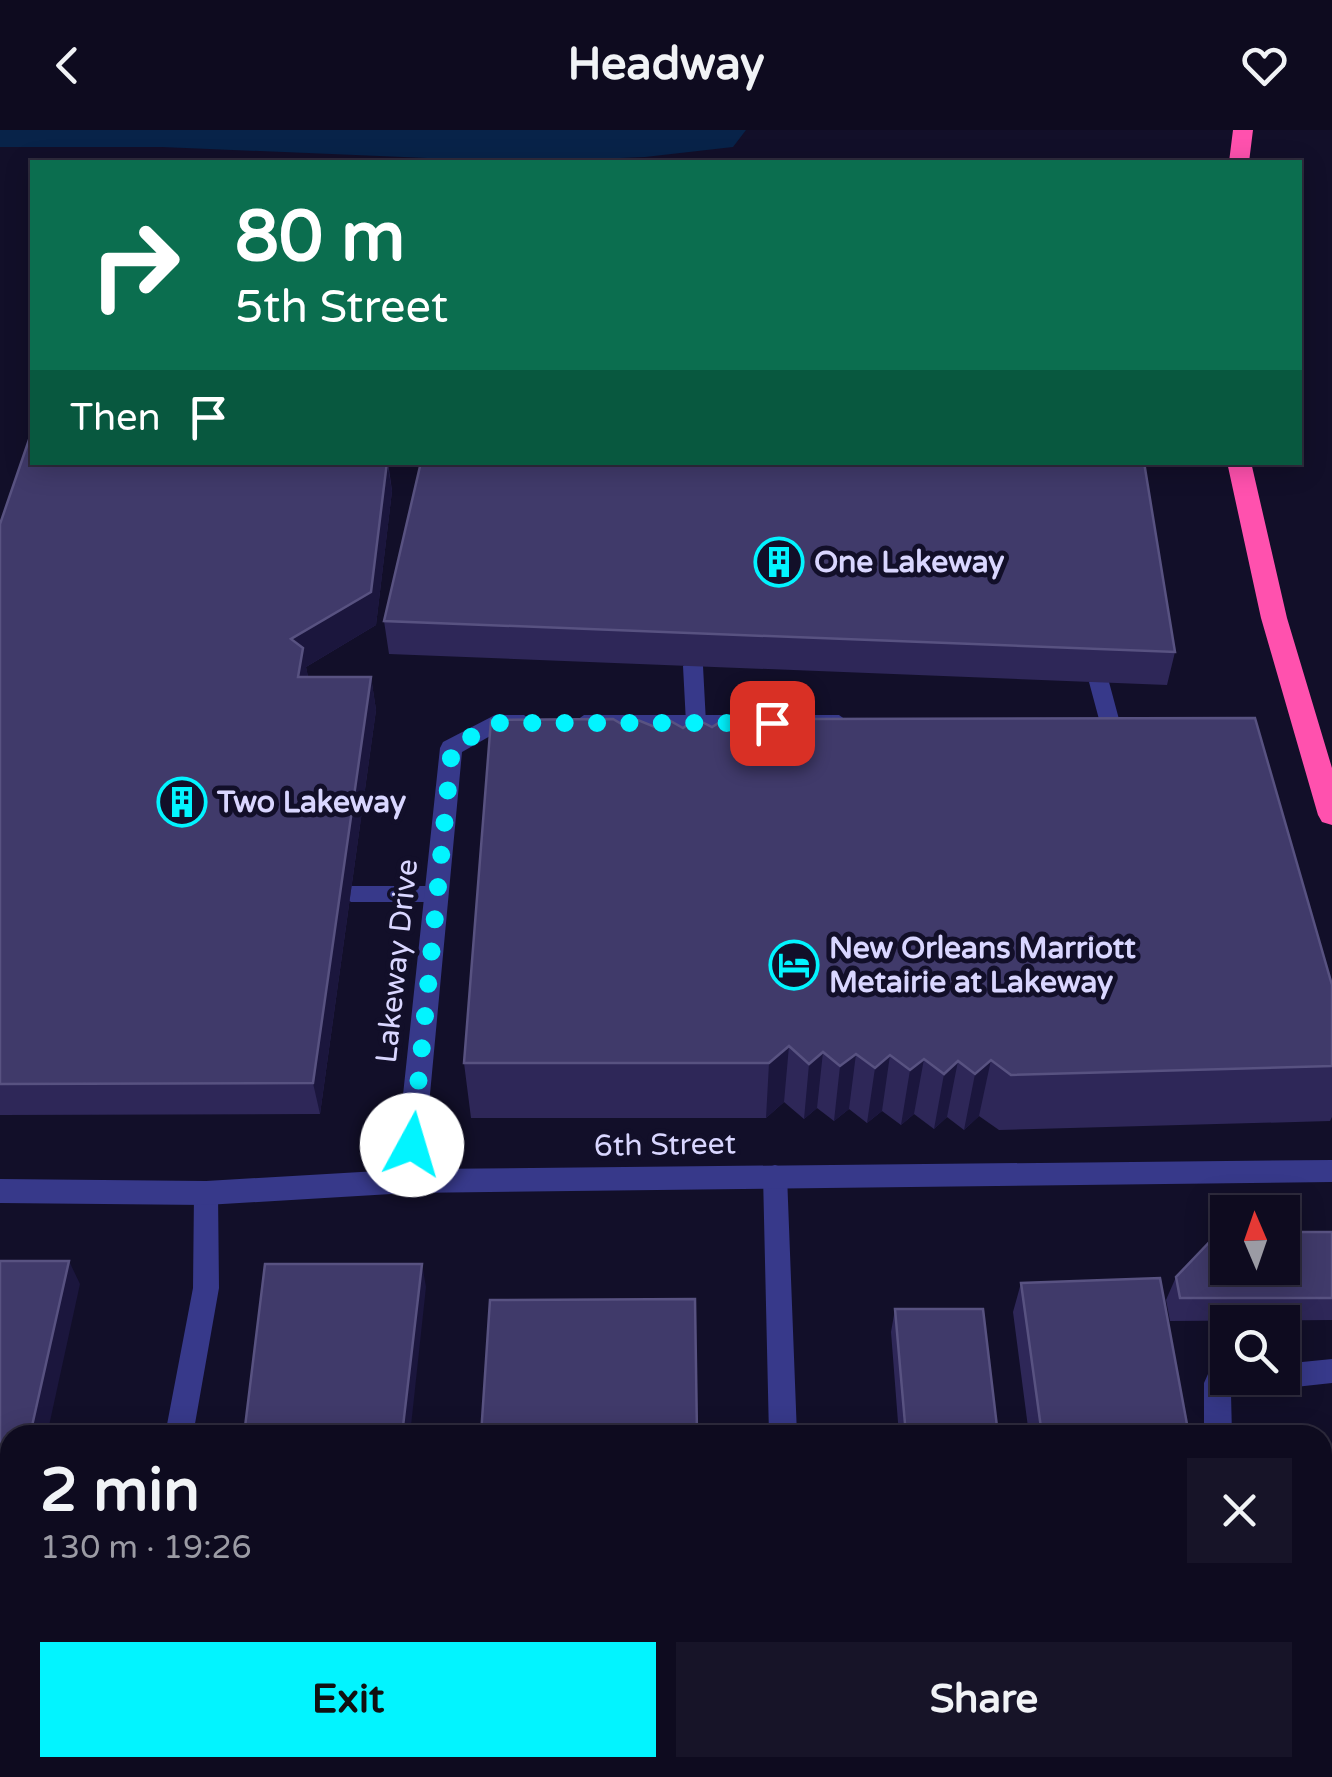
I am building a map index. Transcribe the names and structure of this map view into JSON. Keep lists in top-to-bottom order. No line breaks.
{"streets":{"street":["Lakeway Drive","6th Street"]},"crossings":[["Lakeway Drive","6th Street"]],"places":{"building":["One Lakeway","Two Lakeway"],"hotel":["New Orleans Marriott Metairie at Lakeway"]},"north":"top","page":{"header":"Headway","turn":["80 m","5th Street"],"then":"Then","heading":["2 min","130 m · 19:26"],"buttons":["Exit","Share"]}}
